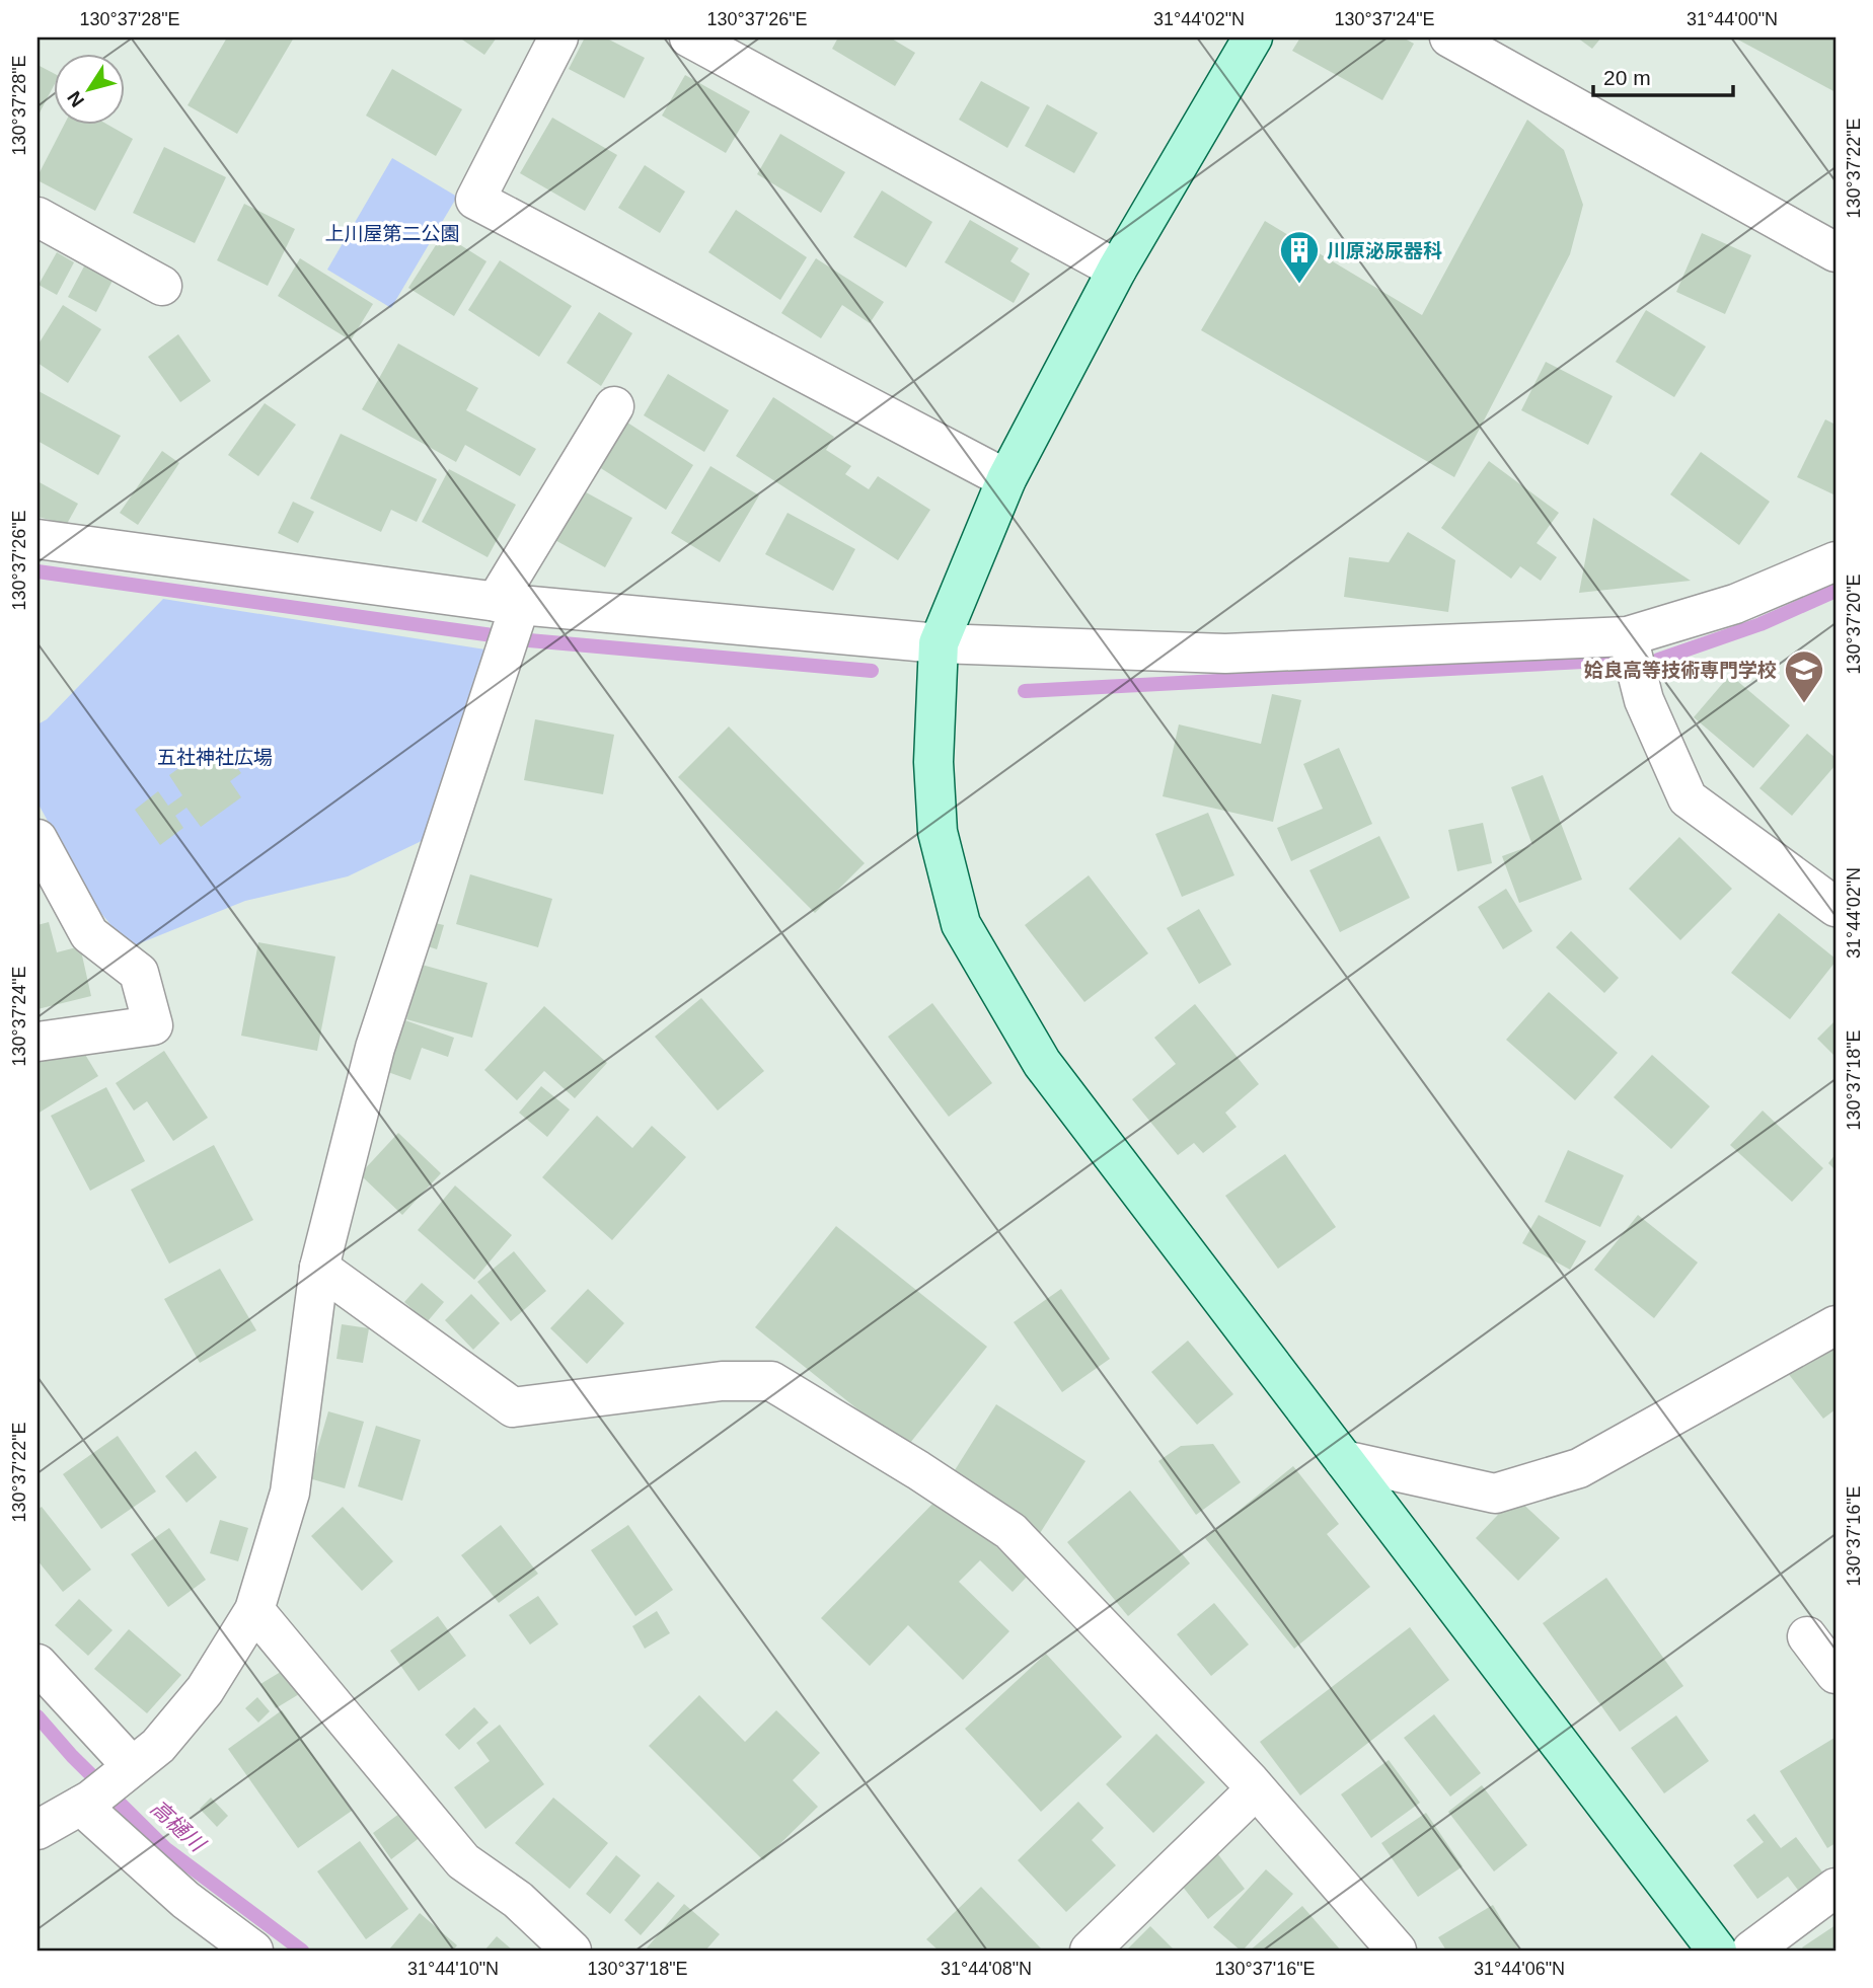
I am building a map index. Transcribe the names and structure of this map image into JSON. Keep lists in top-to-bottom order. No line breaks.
{"water":["高樋川"],"parks":["上川屋第二公園","五社神社広場"],"places":{"building":["川原泌尿器科"],"school or university":["姶良高等技術専門学校"]},"scale_bar":"20 m","north":"bottom left","coordinates":["130°37'28\"E","130°37'26\"E","31°44'02\"N","130°37'24\"E","31°44'00\"N","130°37'22\"E","130°37'20\"E","130°37'18\"E","130°37'16\"E","31°44'10\"N","31°44'08\"N","31°44'06\"N"]}
